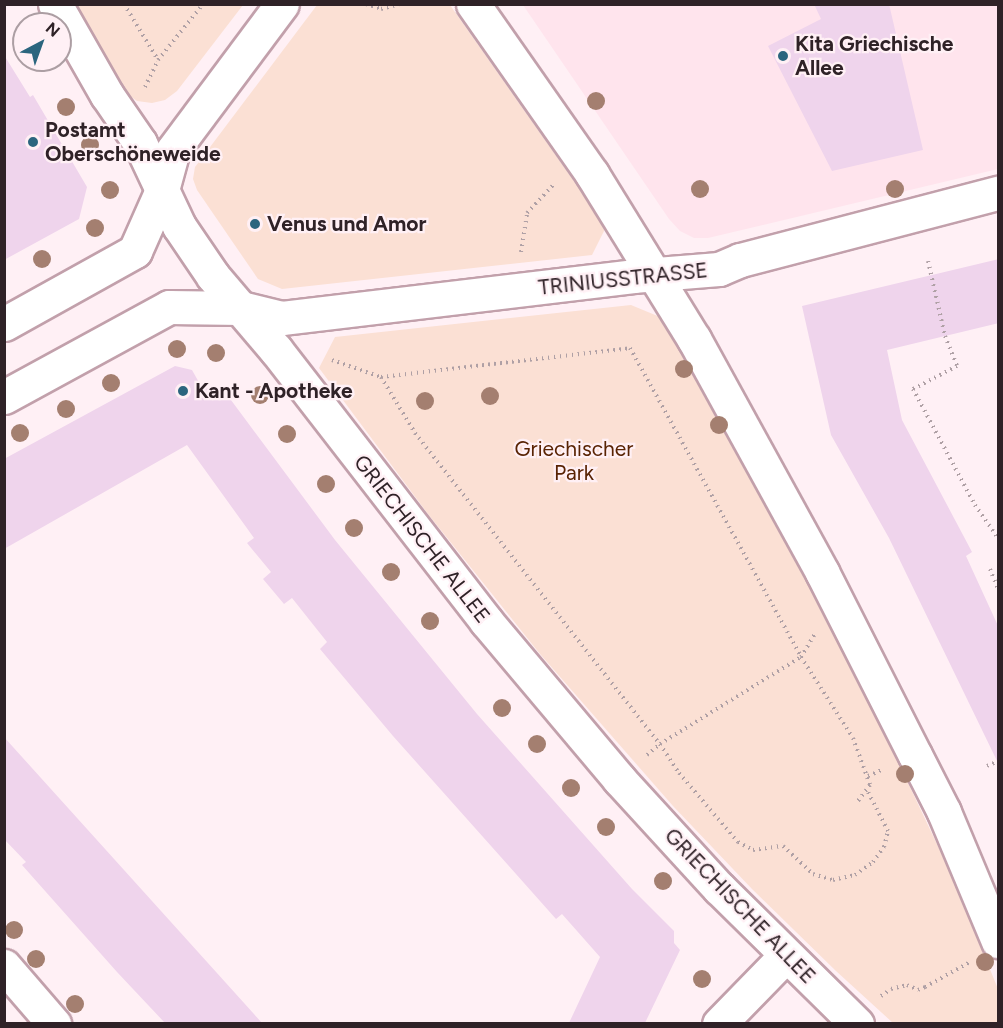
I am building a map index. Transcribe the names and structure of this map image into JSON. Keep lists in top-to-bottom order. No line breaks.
{"streets":{"street":["TRINIUSSTRASSE","GRIECHISCHE ALLEE"]},"crossings":[["TRINIUSSTRASSE","GRIECHISCHE ALLEE"]],"parks":["Griechischer Park"],"places":["Kita Griechische Allee","Postamt Oberschöneweide","Venus und Amor","Kant - Apotheke"],"north":"top right"}
